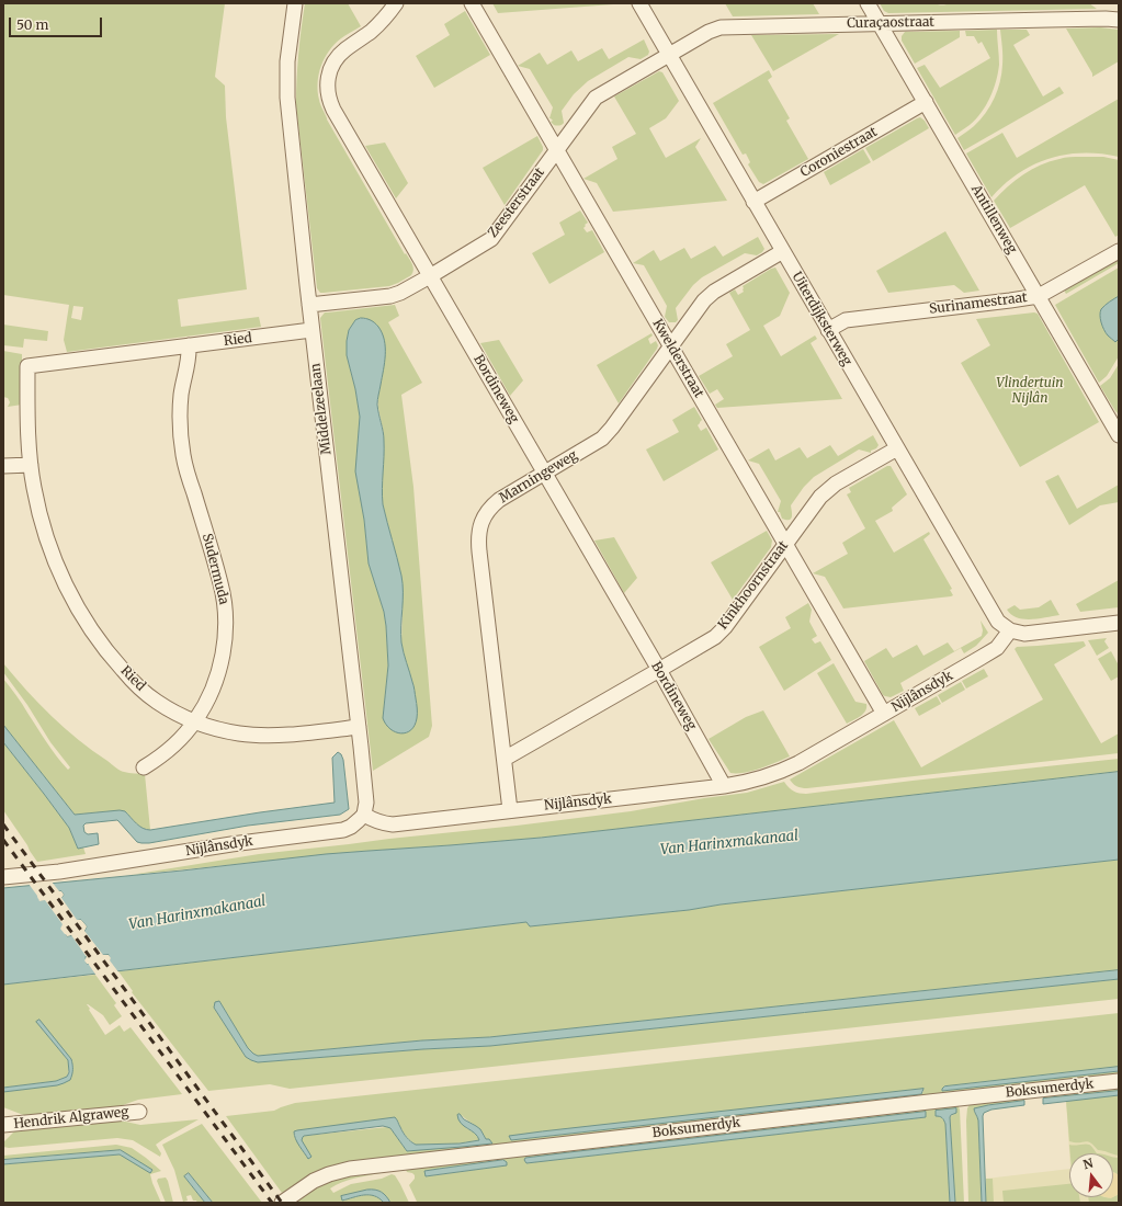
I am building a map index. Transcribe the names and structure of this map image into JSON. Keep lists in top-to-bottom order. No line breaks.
{"streets":{"street":["Curaçaostraat","Coroniestraat","Zeesterstraat","Antillenweg","Surinamestraat","Uiterdijksterweg","Ried","Kwelderstraat","Bordineweg","Middelzeelaan","Marningeweg","Sudermuda","Kinkhoornstraat","Nijlânsdyk","Boksumerdyk","Hendrik Algraweg"]},"crossings":[["Curaçaostraat","Zeesterstraat"],["Curaçaostraat","Antillenweg"],["Curaçaostraat","Uiterdijksterweg"],["Coroniestraat","Antillenweg"],["Coroniestraat","Uiterdijksterweg"],["Zeesterstraat","Uiterdijksterweg"],["Zeesterstraat","Kwelderstraat"],["Zeesterstraat","Bordineweg"],["Zeesterstraat","Middelzeelaan"],["Antillenweg","Surinamestraat"],["Surinamestraat","Uiterdijksterweg"],["Uiterdijksterweg","Marningeweg"],["Uiterdijksterweg","Kinkhoornstraat"],["Uiterdijksterweg","Nijlânsdyk"],["Ried","Middelzeelaan"],["Ried","Sudermuda"],["Kwelderstraat","Marningeweg"],["Kwelderstraat","Kinkhoornstraat"],["Kwelderstraat","Nijlânsdyk"],["Bordineweg","Marningeweg"],["Bordineweg","Kinkhoornstraat"],["Bordineweg","Nijlânsdyk"],["Middelzeelaan","Nijlânsdyk"],["Marningeweg","Kinkhoornstraat"],["Marningeweg","Nijlânsdyk"]],"water":["Van Harinxmakanaal"],"parks":["Vlindertuin Nijlân"],"scale_bar":"50 m","north":"top"}
